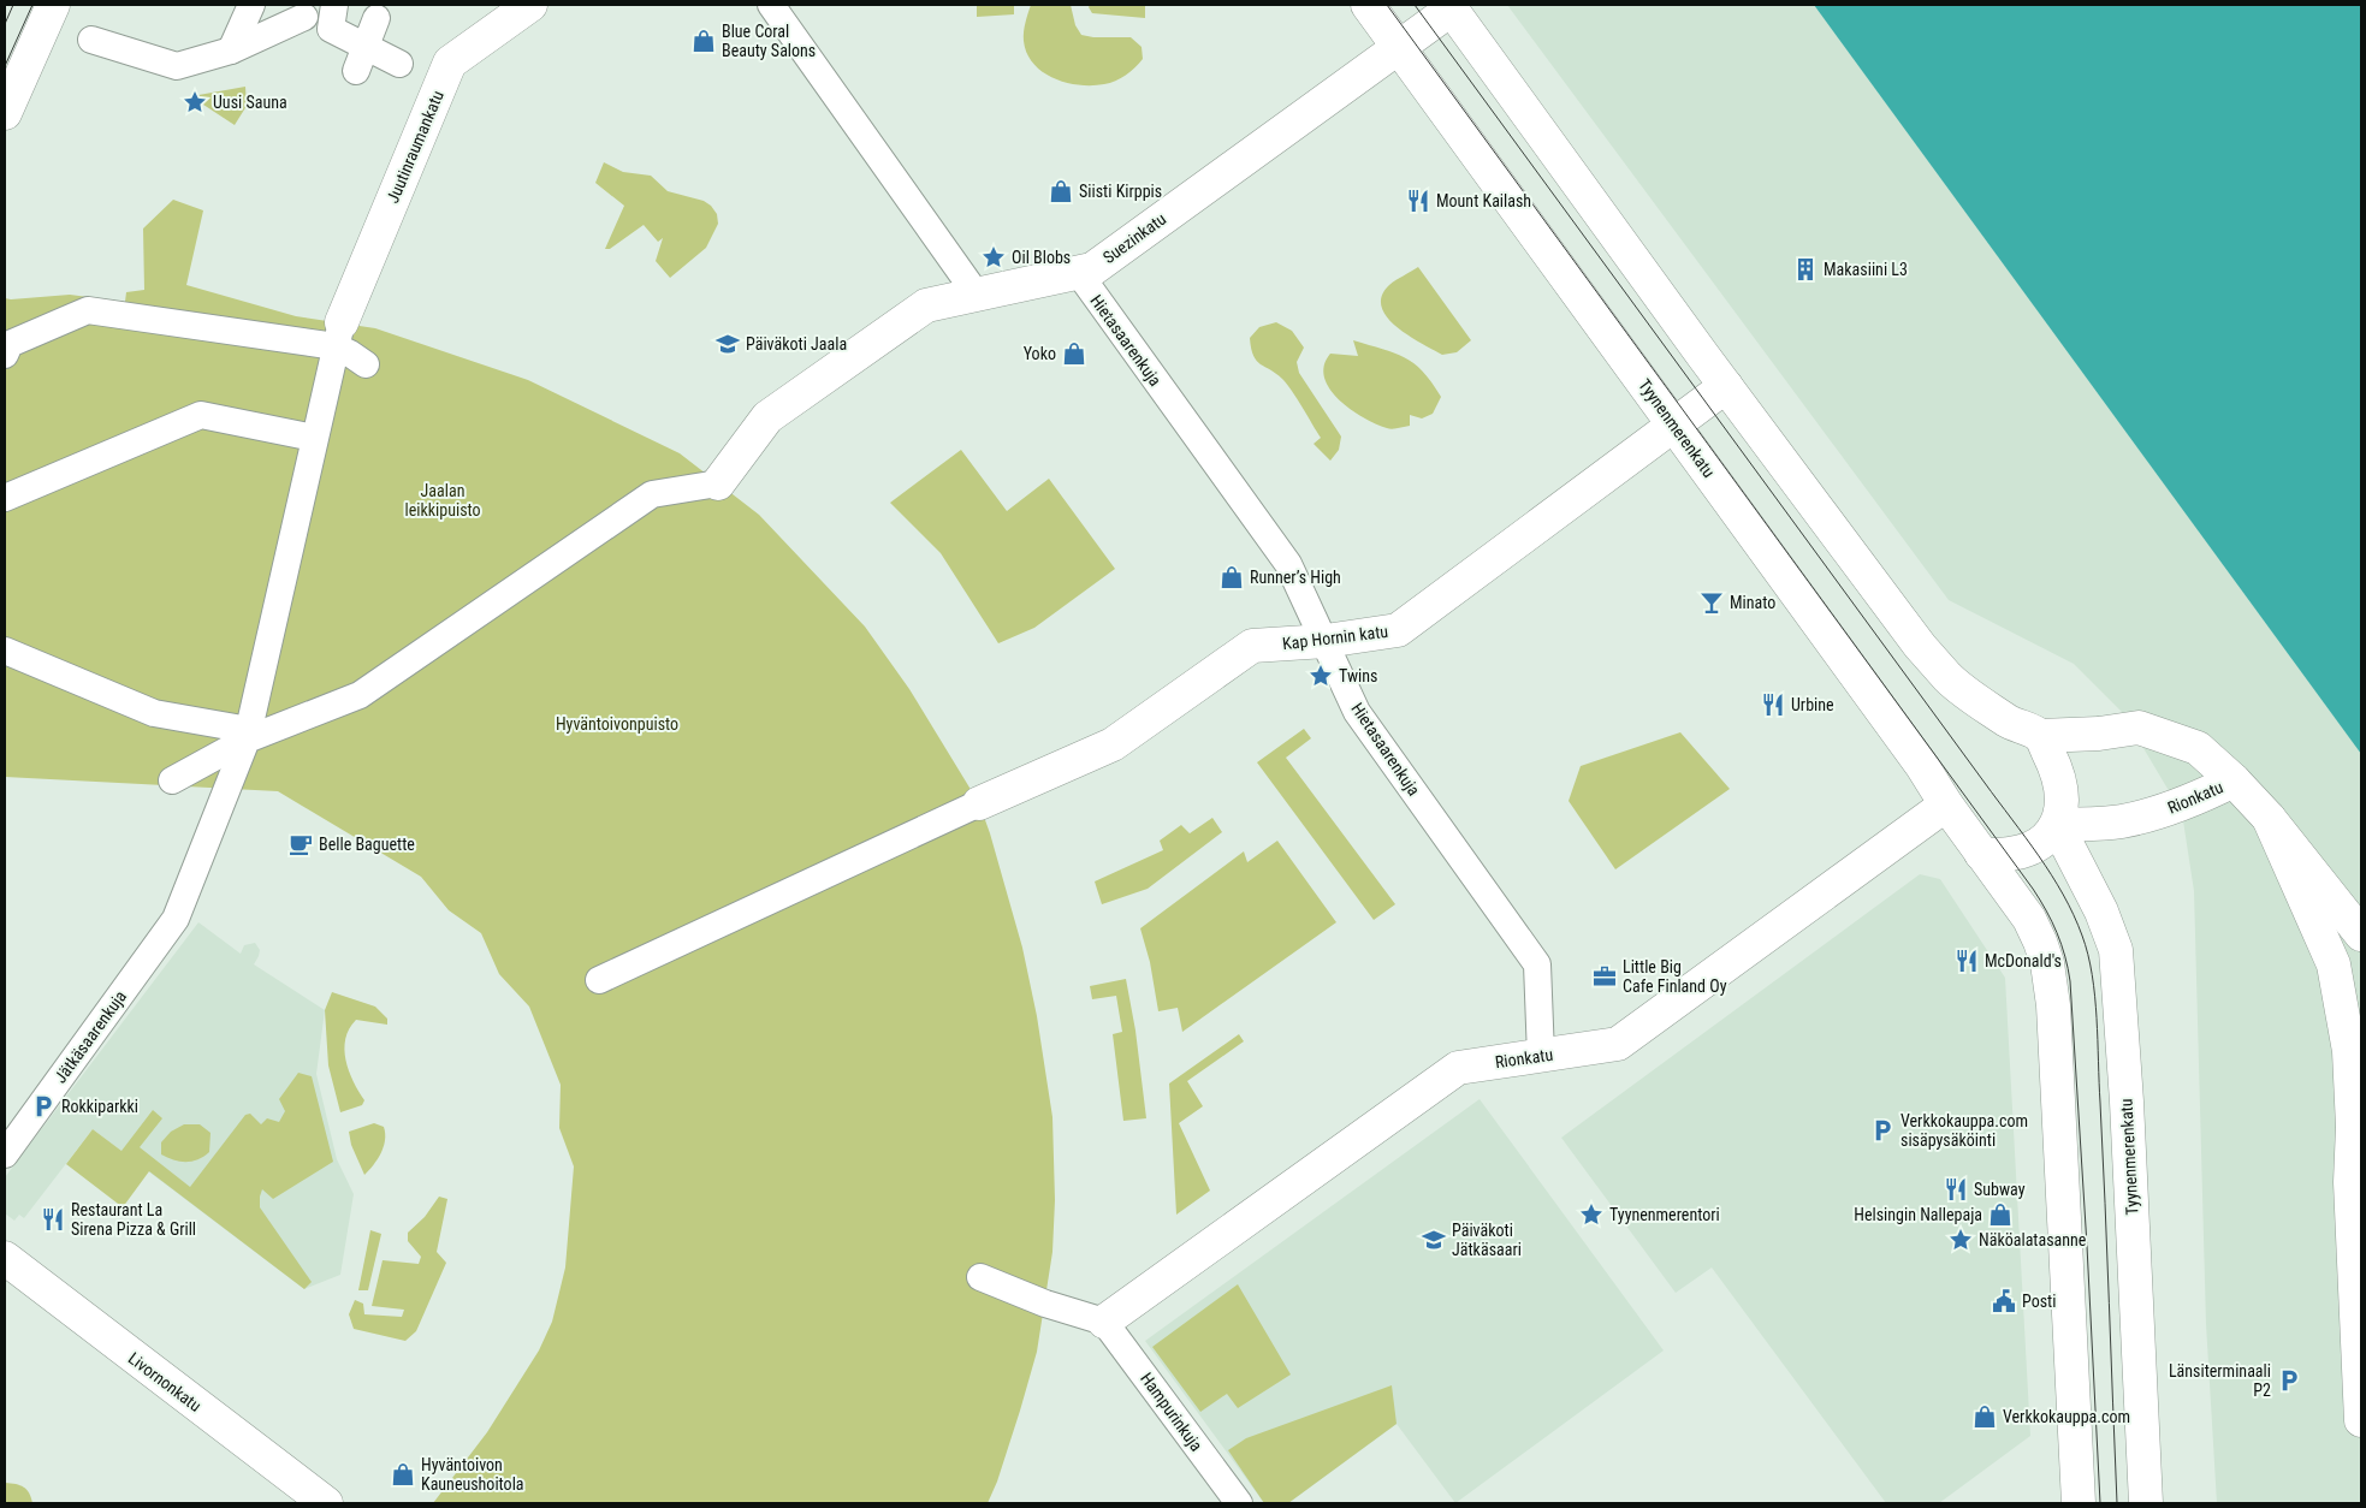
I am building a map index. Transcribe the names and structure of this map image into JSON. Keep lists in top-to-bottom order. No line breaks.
{"streets":{"street":["Juutinraumankatu","Suezinkatu","Hietasaarenkuja","Tyynenmerenkatu","Kap Hornin katu","Rionkatu","Jätkäsaarenkuja","Livornonkatu","Hampurinkuja"]},"crossings":[["Juutinraumankatu","Jätkäsaarenkuja"],["Suezinkatu","Hietasaarenkuja"],["Suezinkatu","Tyynenmerenkatu"],["Hietasaarenkuja","Kap Hornin katu"],["Hietasaarenkuja","Rionkatu"],["Tyynenmerenkatu","Kap Hornin katu"],["Tyynenmerenkatu","Rionkatu"],["Rionkatu","Hampurinkuja"]],"parks":["Jaalan leikkipuisto","Hyväntoivonpuisto"],"places":{"shop":["Blue Coral Beauty Salons","Siisti Kirppis","Yoko","Runner’s High","Helsingin Nallepaja","Verkkokauppa.com","Hyväntoivon Kauneushoitola"],"place":["Uusi Sauna","Oil Blobs","Twins","Tyynenmerentori","Näköalatasanne"],"restaurant":["Mount Kailash","Urbine","McDonald's","Subway","Restaurant La Sirena Pizza & Grill"],"building":["Makasiini L3"],"school or university":["Päiväkoti Jaala","Päiväkoti Jätkäsaari"],"bar":["Minato"],"cafe":["Belle Baguette"],"office":["Little Big Cafe Finland Oy"],"parking":["Rokkiparkki","Verkkokauppa.com sisäpysäköinti","Länsiterminaali P2"],"public building":["Posti"]}}
